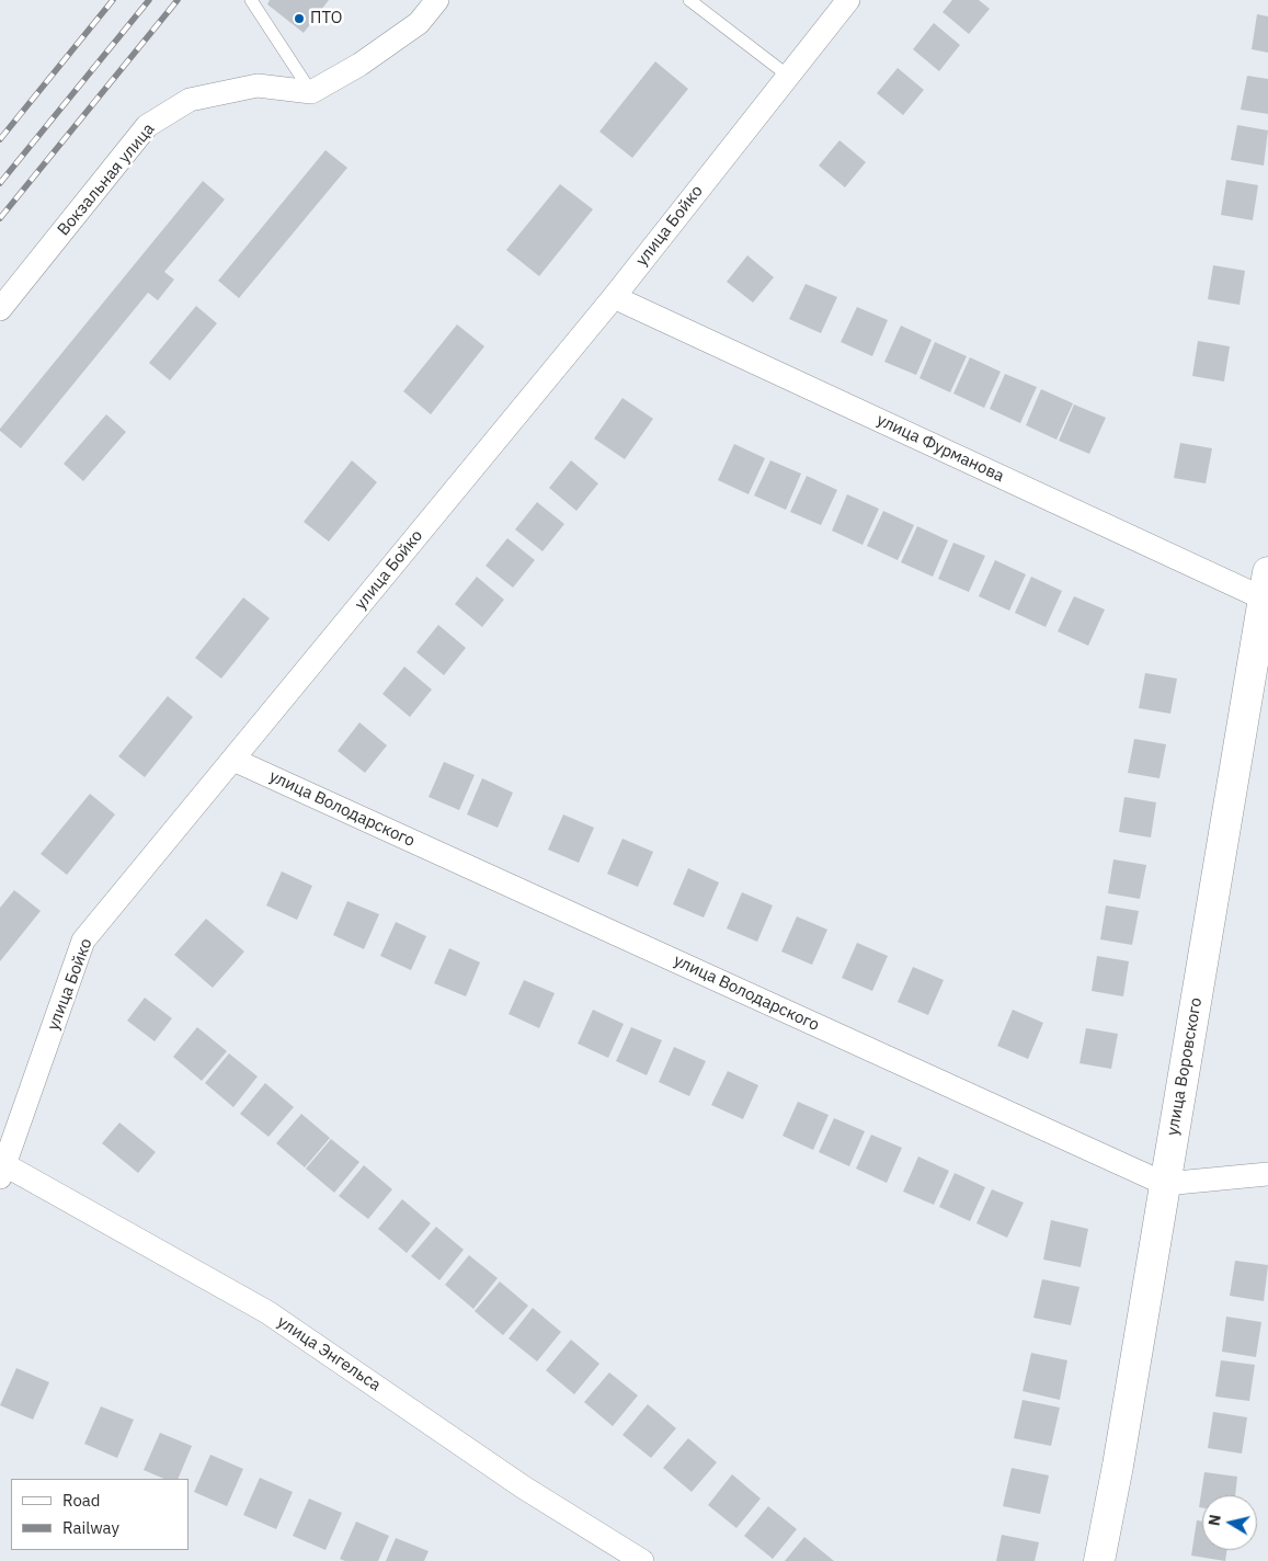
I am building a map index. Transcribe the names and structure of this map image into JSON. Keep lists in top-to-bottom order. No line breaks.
{"streets":{"street":["Вокзальная улица","улица Бойко","улица Фурманова","улица Володарского","улица Воровского","улица Энгельса"]},"crossings":[["улица Бойко","улица Фурманова"],["улица Бойко","улица Володарского"],["улица Бойко","улица Энгельса"],["улица Фурманова","улица Воровского"],["улица Володарского","улица Воровского"]],"places":["ПТО"],"legend":["Road","Railway"],"north":"left"}
